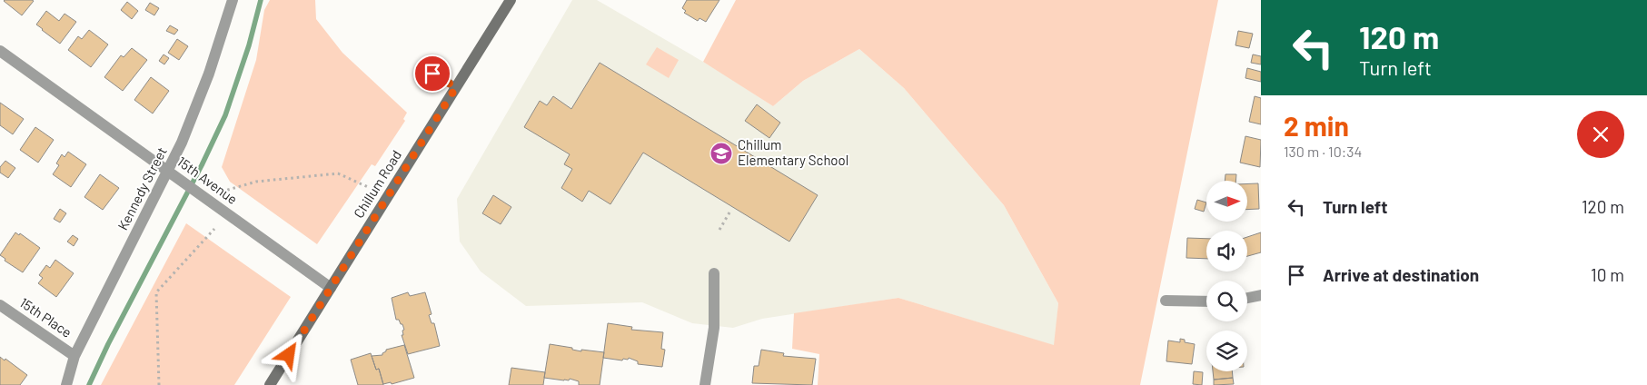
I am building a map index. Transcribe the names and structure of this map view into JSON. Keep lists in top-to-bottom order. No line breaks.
{"streets":{"main road":["Chillum Road"],"street":["15th Avenue","Kennedy Street","15th Place"]},"crossings":[["15th Avenue","Chillum Road"],["15th Avenue","Kennedy Street"],["Kennedy Street","15th Place"]],"places":{"school or university":["Chillum Elementary School"]},"north":"right","page":{"turn":["120 m","Turn left"],"heading":["2 min","130 m · 10:34"],"list":[{"name":"Turn left","value":"120 m"},{"name":"Arrive at destination","value":"10 m"}]}}
